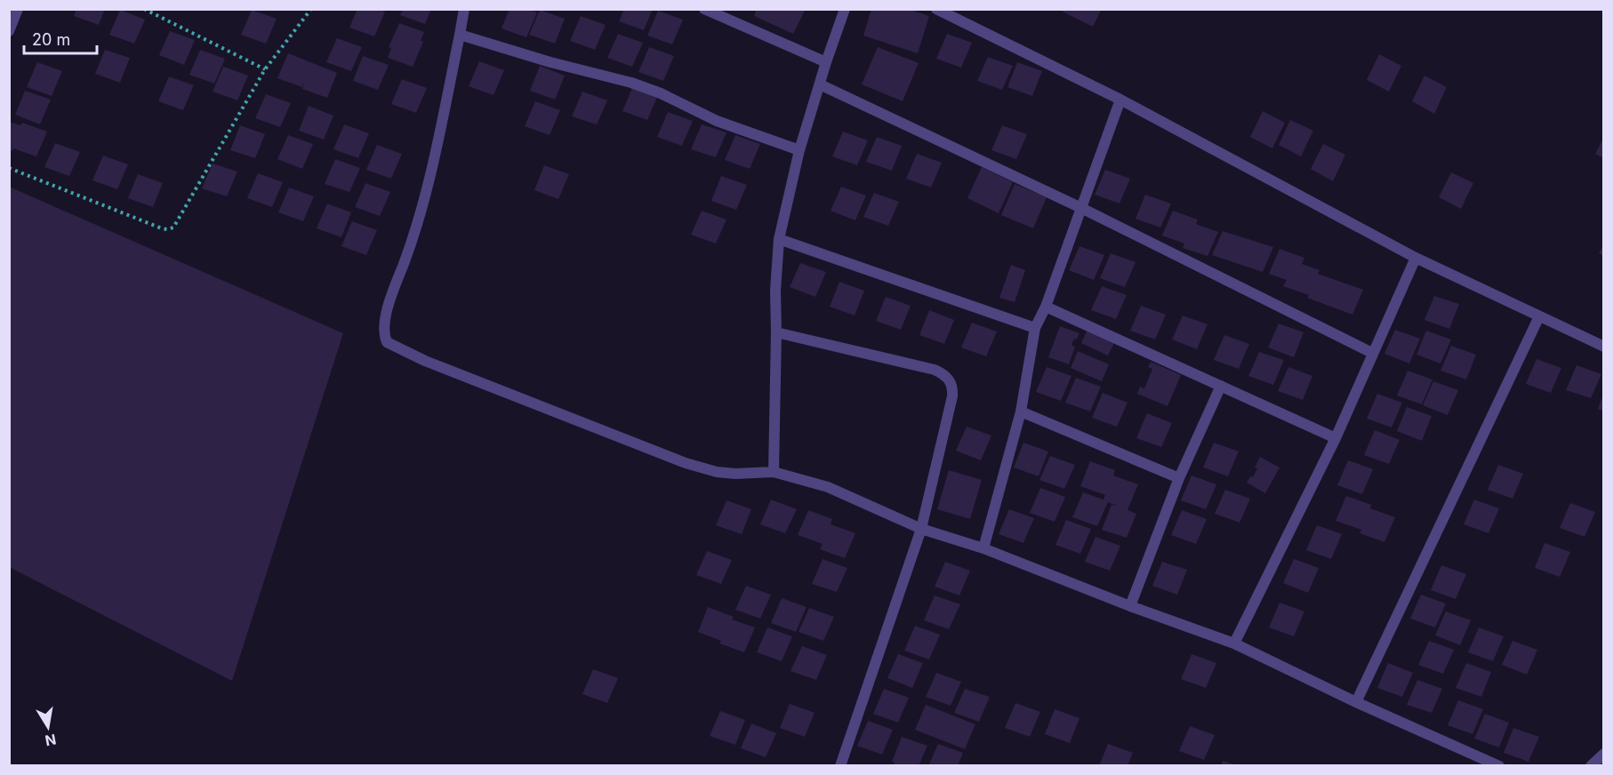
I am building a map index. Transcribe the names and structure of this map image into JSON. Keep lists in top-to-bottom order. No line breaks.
{"scale_bar":"20 m","north":"bottom"}
